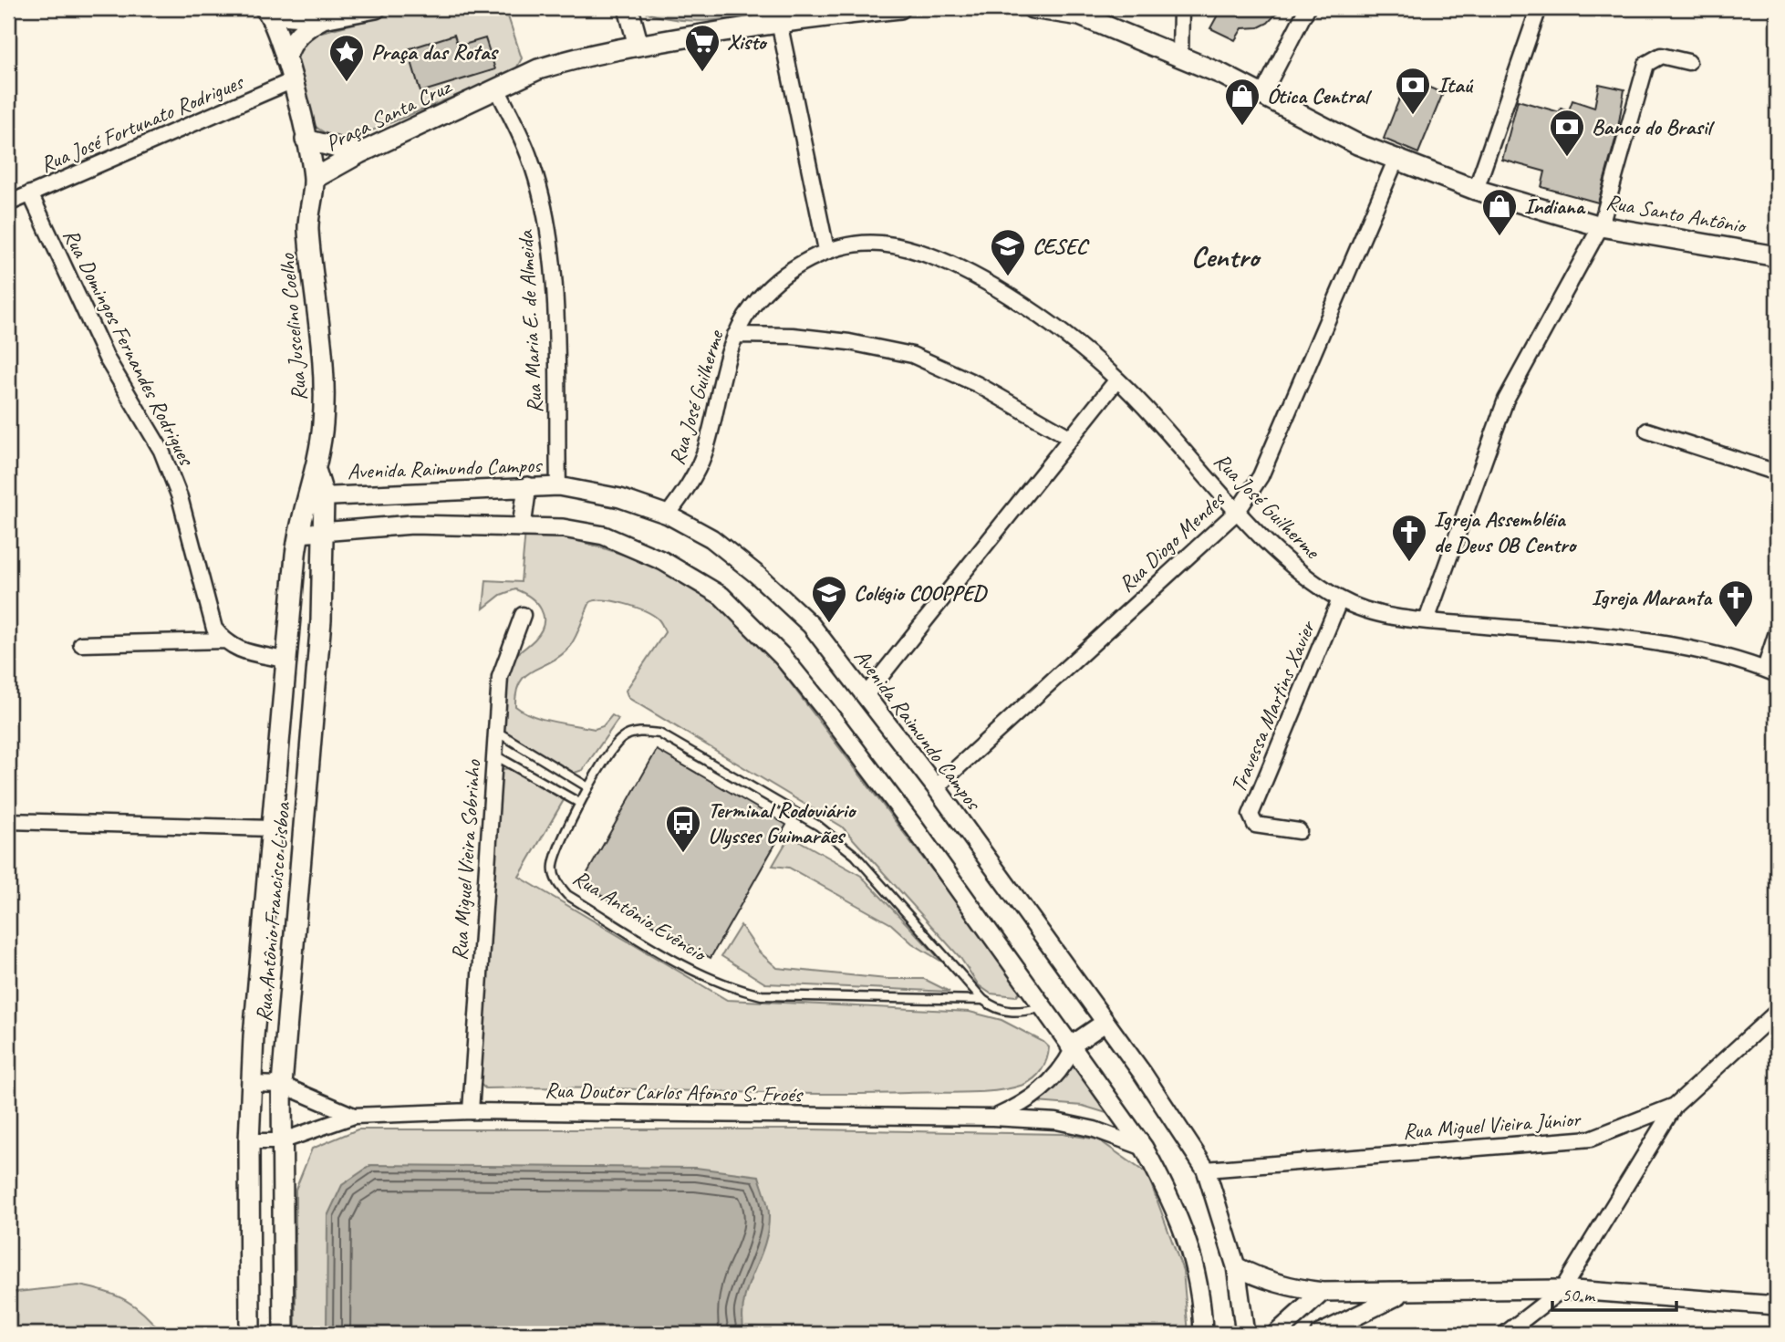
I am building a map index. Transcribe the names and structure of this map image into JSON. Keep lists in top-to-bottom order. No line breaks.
{"streets":{"main road":["Praça Santa Cruz","Rua Santo Antônio","Rua Juscelino Coelho","Rua Antônio Francisco Lisboa"],"street":["Rua José Fortunato Rodrigues","Rua Maria E. de Almeida","Rua Domingos Fernandes Rodrigues","Rua José Guilherme","Avenida Raimundo Campos","Rua Diogo Mendes","Travessa Martins Xavier","Rua Miguel Vieira Sobrinho","Rua Doutor Carlos Afonso S. Froés","Rua Miguel Vieira Júnior"],"lane":["Rua Antônio Evêncio"]},"crossings":[["Praça Santa Cruz","Rua José Fortunato Rodrigues"],["Praça Santa Cruz","Rua Maria E. de Almeida"],["Praça Santa Cruz","Rua Juscelino Coelho"],["Rua José Fortunato Rodrigues","Rua Domingos Fernandes Rodrigues"],["Rua Santo Antônio","Rua Diogo Mendes"],["Rua Maria E. de Almeida","Avenida Raimundo Campos"],["Rua Juscelino Coelho","Avenida Raimundo Campos"],["Rua Juscelino Coelho","Rua Antônio Francisco Lisboa"],["Rua José Guilherme","Avenida Raimundo Campos"],["Rua José Guilherme","Rua Diogo Mendes"],["Rua José Guilherme","Travessa Martins Xavier"],["Avenida Raimundo Campos","Rua Diogo Mendes"],["Avenida Raimundo Campos","Rua Antônio Francisco Lisboa"],["Avenida Raimundo Campos","Rua Miguel Vieira Júnior"],["Rua Miguel Vieira Sobrinho","Rua Doutor Carlos Afonso S. Froés"]],"districts":["Centro"],"places":{"supermarket":["Xisto"],"place":["Praça das Rotas"],"bank":["Itaú","Banco do Brasil"],"shop":["Ótica Central","Indiana"],"school or university":["CESEC","Colégio COOPPED"],"church":["Igreja Assembléia de Deus OB Centro","Igreja Maranta"],"bus stop":["Terminal Rodoviário Ulysses Guimarães"]},"scale_bar":"50 m"}
